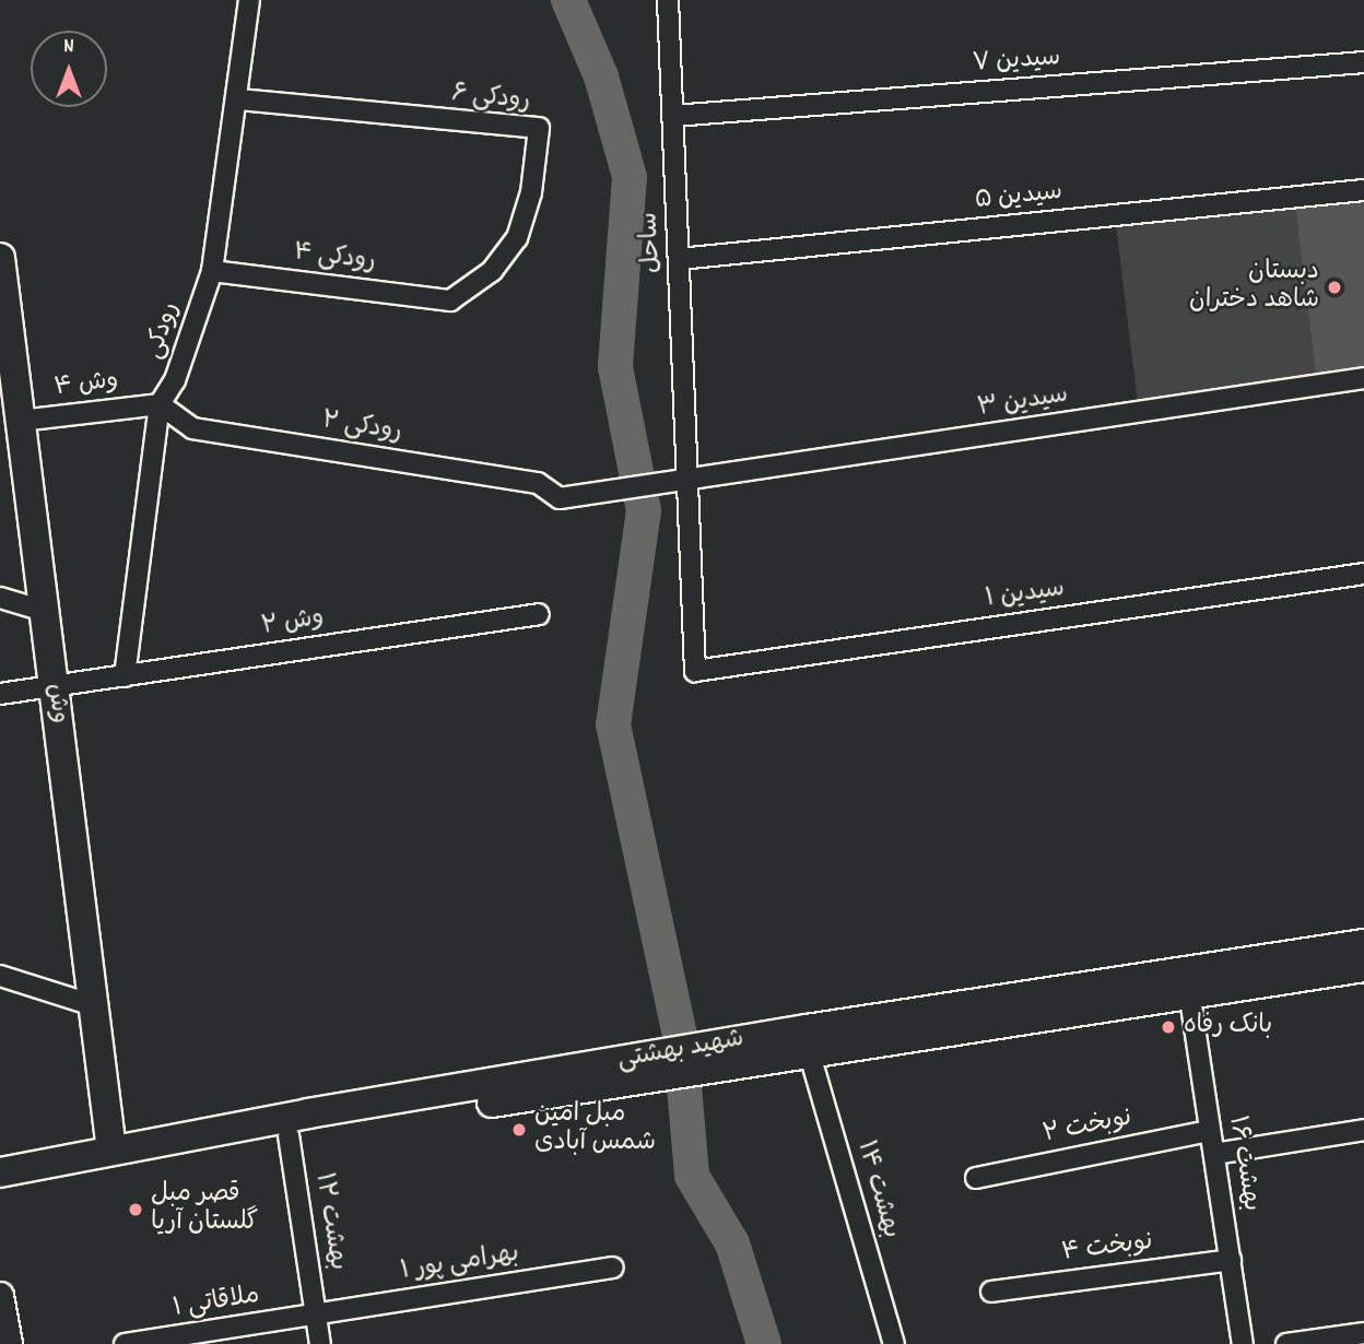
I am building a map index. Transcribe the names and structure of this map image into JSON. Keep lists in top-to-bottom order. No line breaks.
{"streets":{"main road":["وش","شهید بهشتی"],"street":["سیدین ۷","رودکی ۶","سیدین ۵","ساحل","رودکی ۴","رودکی","وش ۴","سیدین ۳","رودکی ۲","سیدین ۱","وش ۲","۲ نوبخت","۱۶ بهشت","بهشت ۱۴","۱۲ بهشت","۴ نوبخت","۱ بهرامی پور","ملاقاتی ۱"]},"crossings":[["سیدین ۷","ساحل"],["رودکی ۶","رودکی ۴"],["رودکی ۶","رودکی"],["سیدین ۵","ساحل"],["ساحل","سیدین ۳"],["ساحل","سیدین ۱"],["رودکی ۴","رودکی"],["رودکی","وش ۴"],["رودکی","رودکی ۲"],["رودکی","وش ۲"],["وش ۴","رودکی ۲"],["وش ۴","وش"],["سیدین ۳","رودکی ۲"],["وش ۲","وش"],["وش","شهید بهشتی"],["شهید بهشتی","۱۶ بهشت"],["شهید بهشتی","بهشت ۱۴"],["شهید بهشتی","۱۲ بهشت"],["۲ نوبخت","۱۶ بهشت"],["۱۶ بهشت","۴ نوبخت"],["۱۲ بهشت","۱ بهرامی پور"],["۱۲ بهشت","ملاقاتی ۱"],["۱ بهرامی پور","ملاقاتی ۱"]],"places":["دبستان شاهد دختران","بانک رفاه","مبل امین شمس آبادی","قصر مبل گلستان آریا"],"north":"top"}
